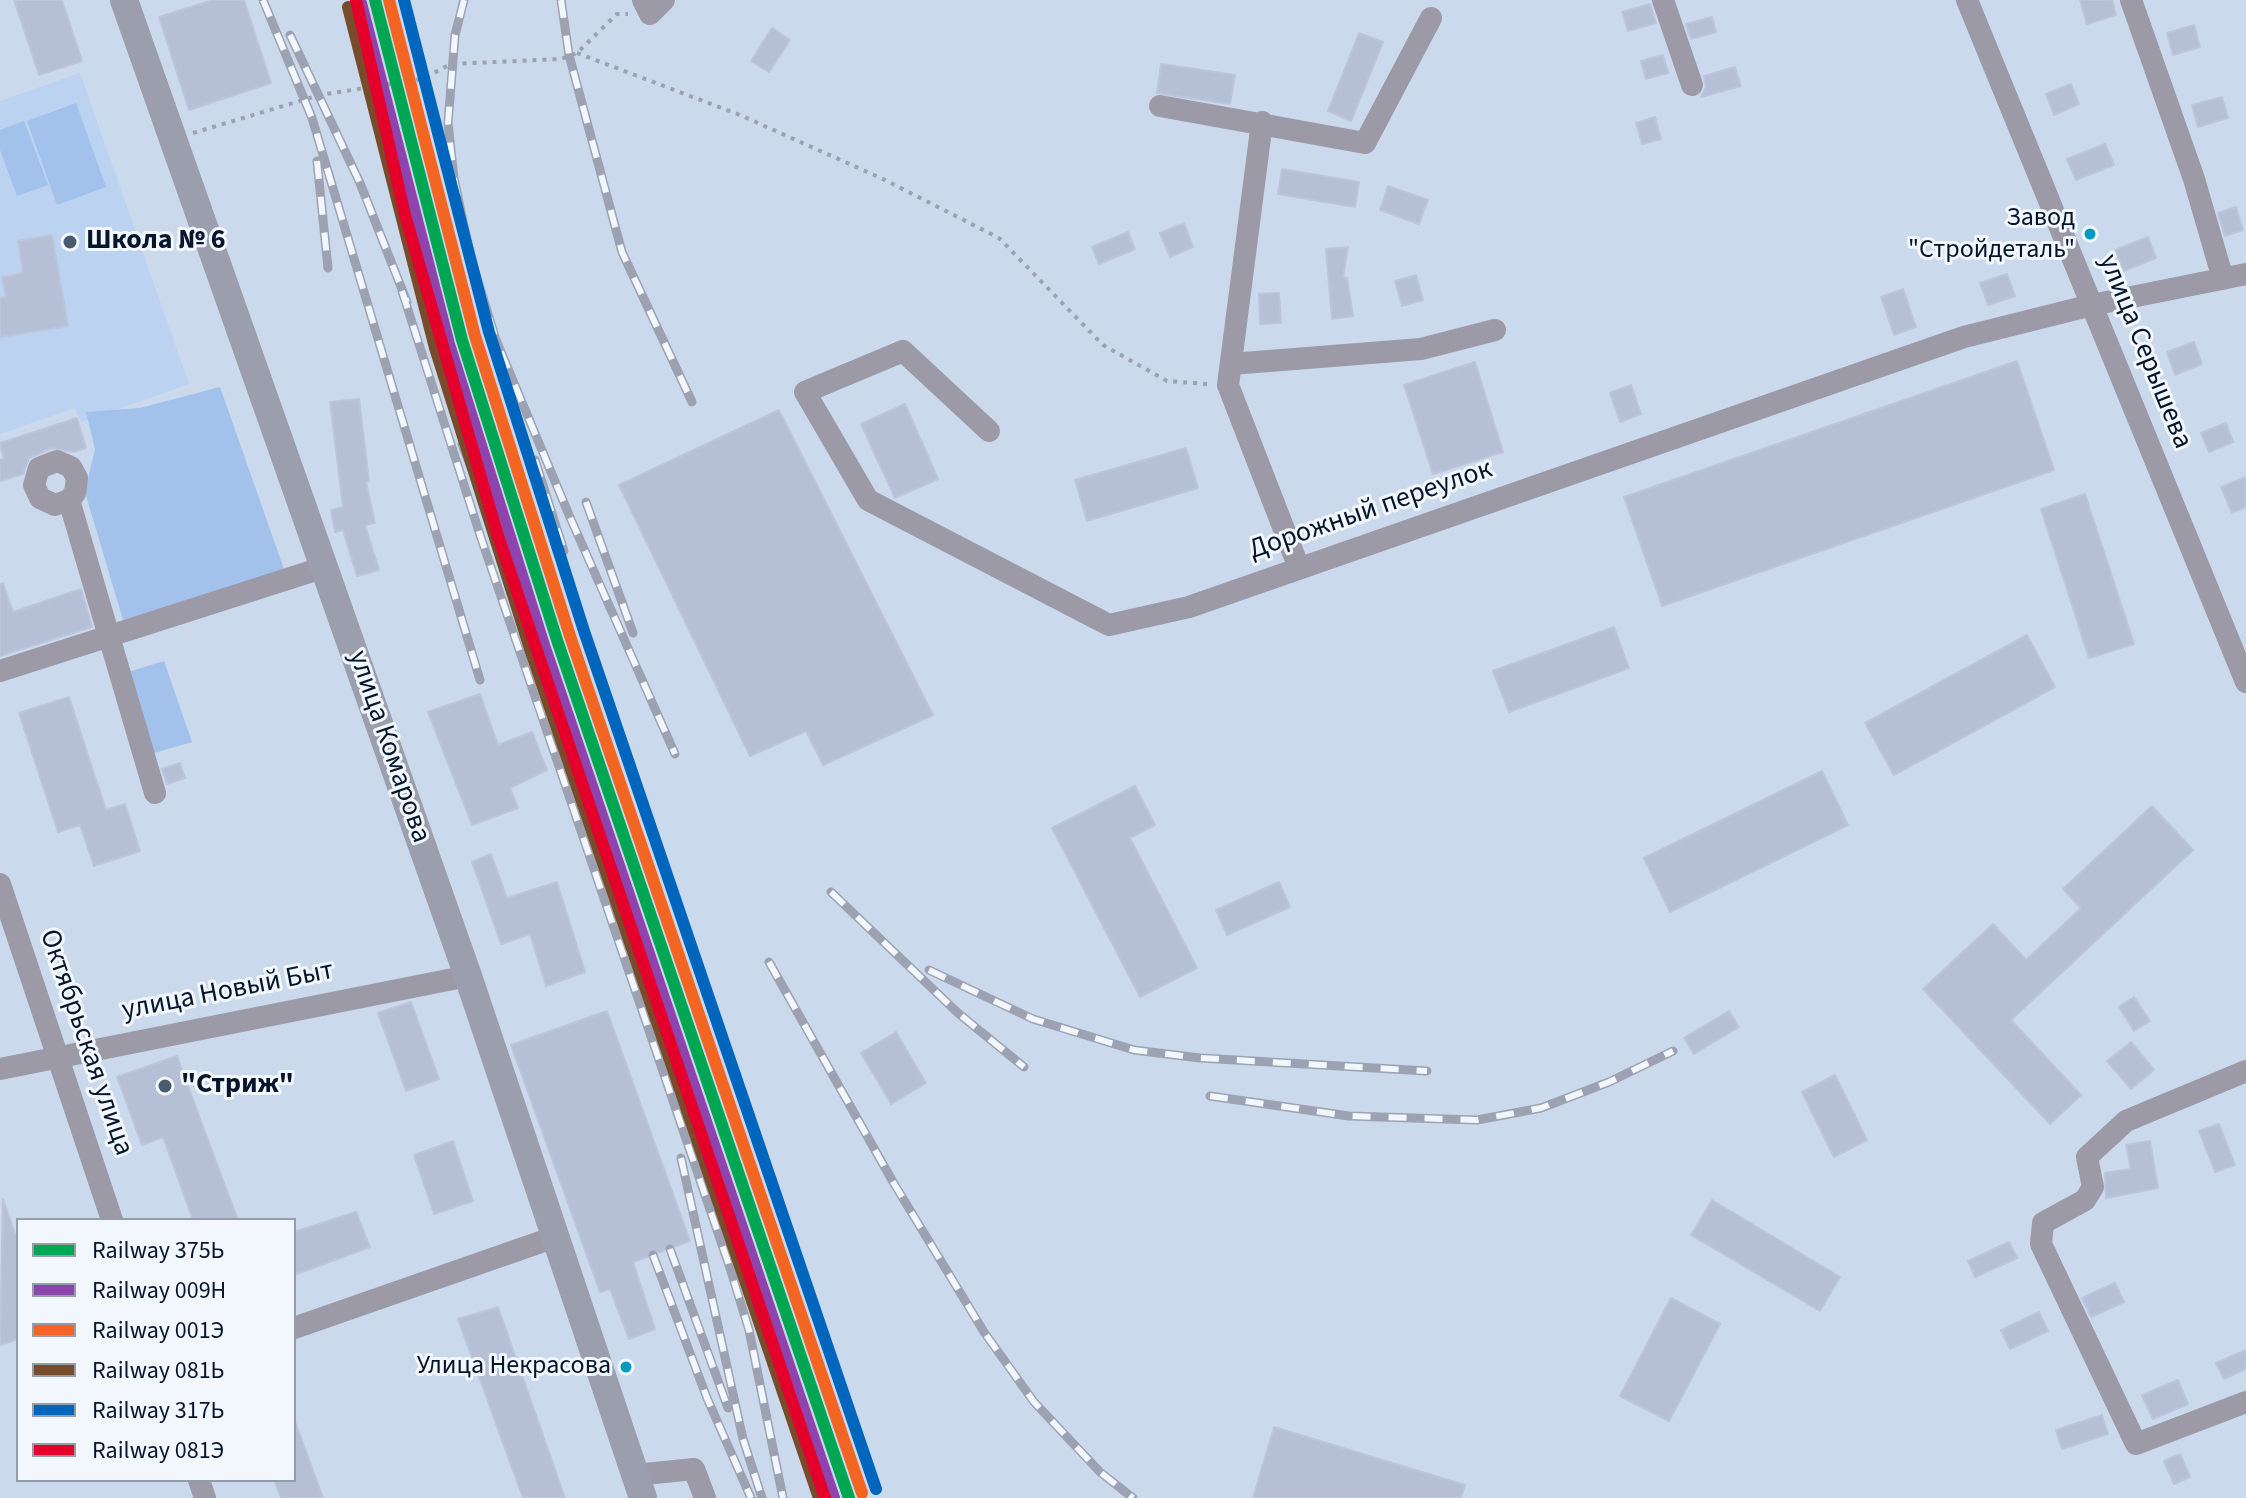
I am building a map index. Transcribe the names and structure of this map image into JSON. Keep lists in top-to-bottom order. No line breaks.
{"streets":{"main road":["улица Комарова"],"street":["улица Серышева","Дорожный переулок","улица Новый Быт","Октябрьская улица"]},"crossings":[["улица Серышева","Дорожный переулок"],["улица Комарова","улица Новый Быт"],["улица Новый Быт","Октябрьская улица"]],"places":["Завод \"Стройдеталь\"","Школа № 6","\"Стриж\"","Улица Некрасова"],"lines":["rail line 375Ь","rail line 001Э","rail line 317Ь","rail line 081Э","rail line 009Н","rail line 081Ь"],"legend":["Railway 375Ь","Railway 009Н","Railway 001Э","Railway 081Ь","Railway 317Ь","Railway 081Э"]}
